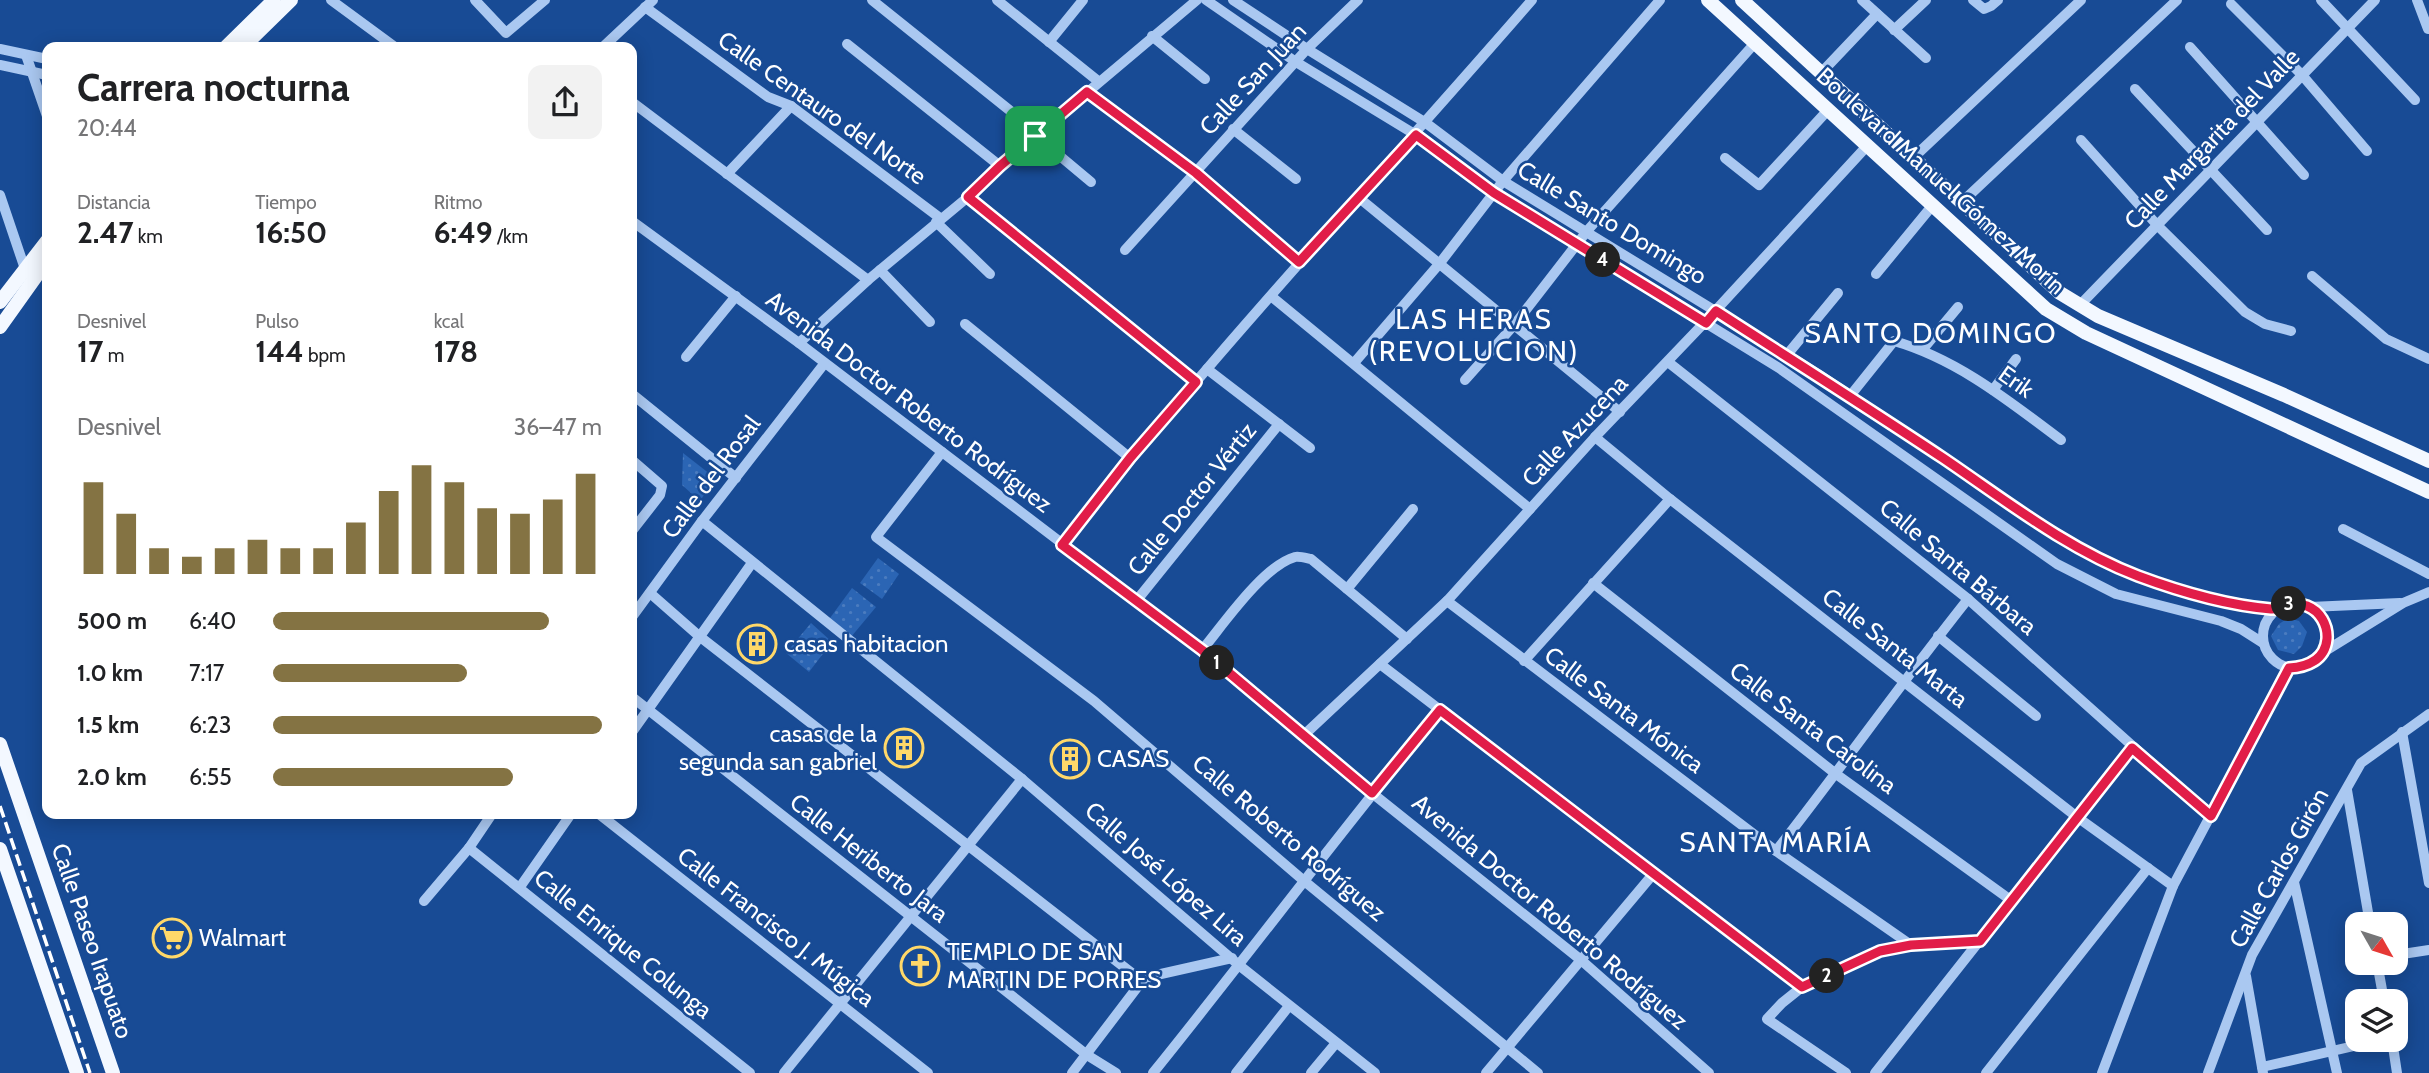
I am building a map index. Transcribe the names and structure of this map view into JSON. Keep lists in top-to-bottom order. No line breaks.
{"streets":{"main road":["Boulevard Manuel Gómez Morín","Calle Paseo Irapuato"],"street":["Calle San Juan","Calle Centauro del Norte","Calle Margarita del Valle","Calle Santo Domingo","Erik","Avenida Doctor Roberto Rodríguez","Calle Azucena","Calle del Rosal","Calle Doctor Vértiz","Calle Santa Bárbara","Calle Santa Marta","Calle Santa Mónica","Calle Santa Carolina","Calle Roberto Rodríguez","Calle Heriberto Jara","Calle Carlos Girón","Calle José López Lira","Calle Francisco J. Múgica","Calle Enrique Colunga"]},"crossings":[["Calle San Juan","Calle Santo Domingo"],["Calle Margarita del Valle","Boulevard Manuel Gómez Morín"],["Boulevard Manuel Gómez Morín","Calle Azucena"],["Calle Santo Domingo","Erik"],["Calle Santo Domingo","Calle Azucena"],["Avenida Doctor Roberto Rodríguez","Calle Azucena"],["Avenida Doctor Roberto Rodríguez","Calle del Rosal"],["Avenida Doctor Roberto Rodríguez","Calle Doctor Vértiz"],["Avenida Doctor Roberto Rodríguez","Calle Roberto Rodríguez"],["Calle Azucena","Calle Santa Bárbara"],["Calle Azucena","Calle Santa Marta"],["Calle Azucena","Calle Santa Mónica"],["Calle del Rosal","Calle José López Lira"]],"districts":["LAS HERAS (REVOLUCION)","SANTO DOMINGO","SANTA MARÍA"],"places":{"building":["casas habitacion","casas de la segunda san gabriel","CASAS"],"supermarket":["Walmart"],"church":["TEMPLO DE SAN MARTIN DE PORRES"]},"north":"bottom right","page":{"heading":["Carrera nocturna","20:44"],"stats":[["Distancia","2.47 km"],["Tiempo","16:50"],["Ritmo","6:49 /km"],["Desnivel","17 m"],["Pulso","144 bpm"],["kcal","178"]],"pins":["4","3","1","2"],"chart":["Desnivel","36–47 m"],"list":[{"name":"500 m","note":"6:40"},{"name":"1.0 km","note":"7:17"},{"name":"1.5 km","note":"6:23"},{"name":"2.0 km","note":"6:55"}]}}
